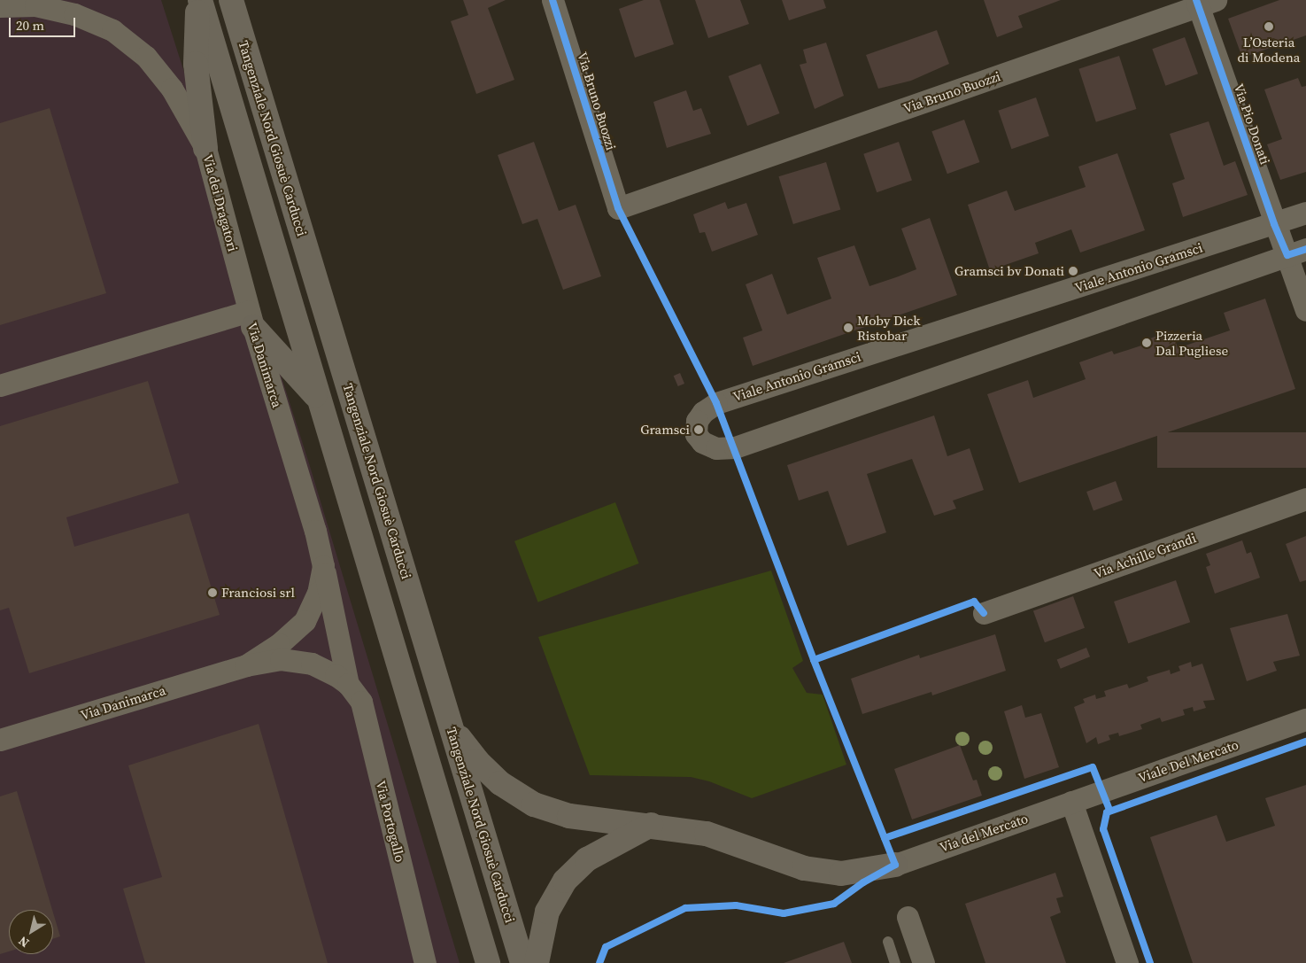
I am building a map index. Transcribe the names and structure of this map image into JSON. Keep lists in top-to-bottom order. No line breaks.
{"streets":{"highway":["Tangenziale Nord Giosuè Carducci"],"street":["Via Bruno Buozzi","Via Pio Donati","Via dei Dragatori","Viale Antonio Gramsci","Via Danimarca","Via Achille Grandi","Viale Del Mercato","Via Portogallo","Via del Mercato"]},"crossings":[["Via Bruno Buozzi","Via Pio Donati"],["Via Pio Donati","Viale Antonio Gramsci"],["Via dei Dragatori","Via Danimarca"],["Via Danimarca","Via Portogallo"],["Viale Del Mercato","Via del Mercato"]],"places":["L’Osteria di Modena","Gramsci bv Donati","Moby Dick Ristobar","Pizzeria Dal Pugliese","Gramsci","Franciosi srl"],"scale_bar":"20 m","north":"bottom left"}
